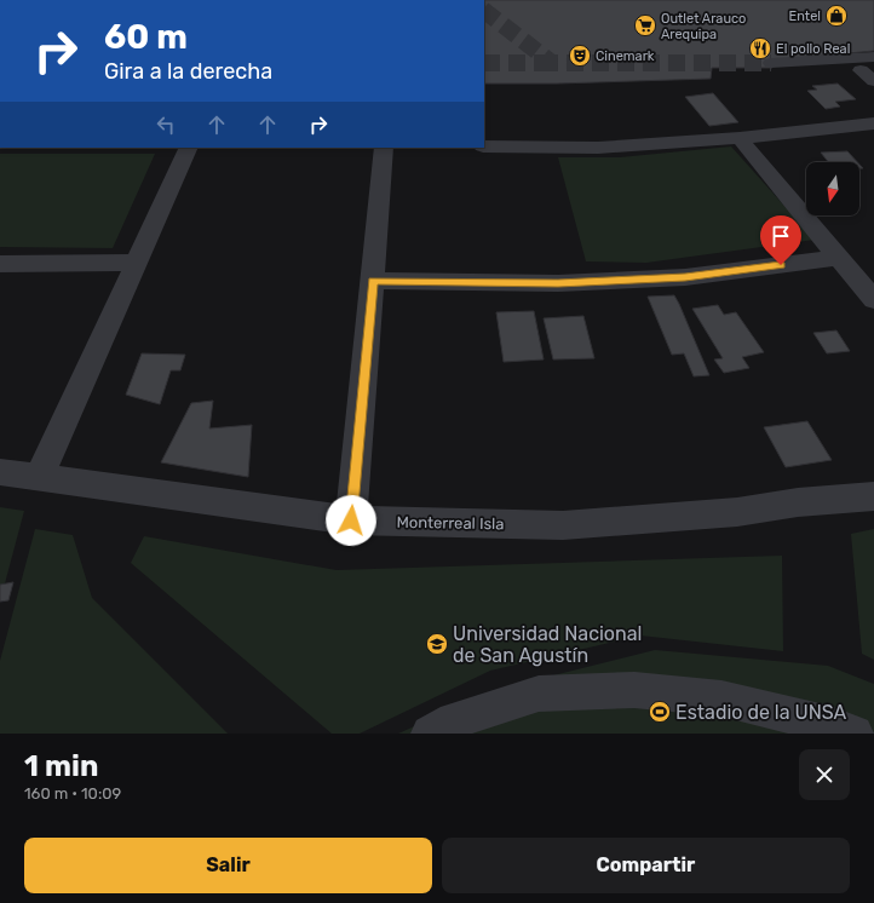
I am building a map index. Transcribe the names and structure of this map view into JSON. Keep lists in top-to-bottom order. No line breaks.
{"streets":{"street":["Monterreal Isla"]},"places":{"shop":["Entel"],"supermarket":["Outlet Arauco Arequipa"],"restaurant":["El pollo Real"],"theatre":["Cinemark"],"school or university":["Universidad Nacional de San Agustín"],"sports":["Estadio de la UNSA"]},"north":"bottom","page":{"turn":["60 m","Gira a la derecha"],"heading":["1 min","160 m · 10:09"],"buttons":["Salir","Compartir"]}}
